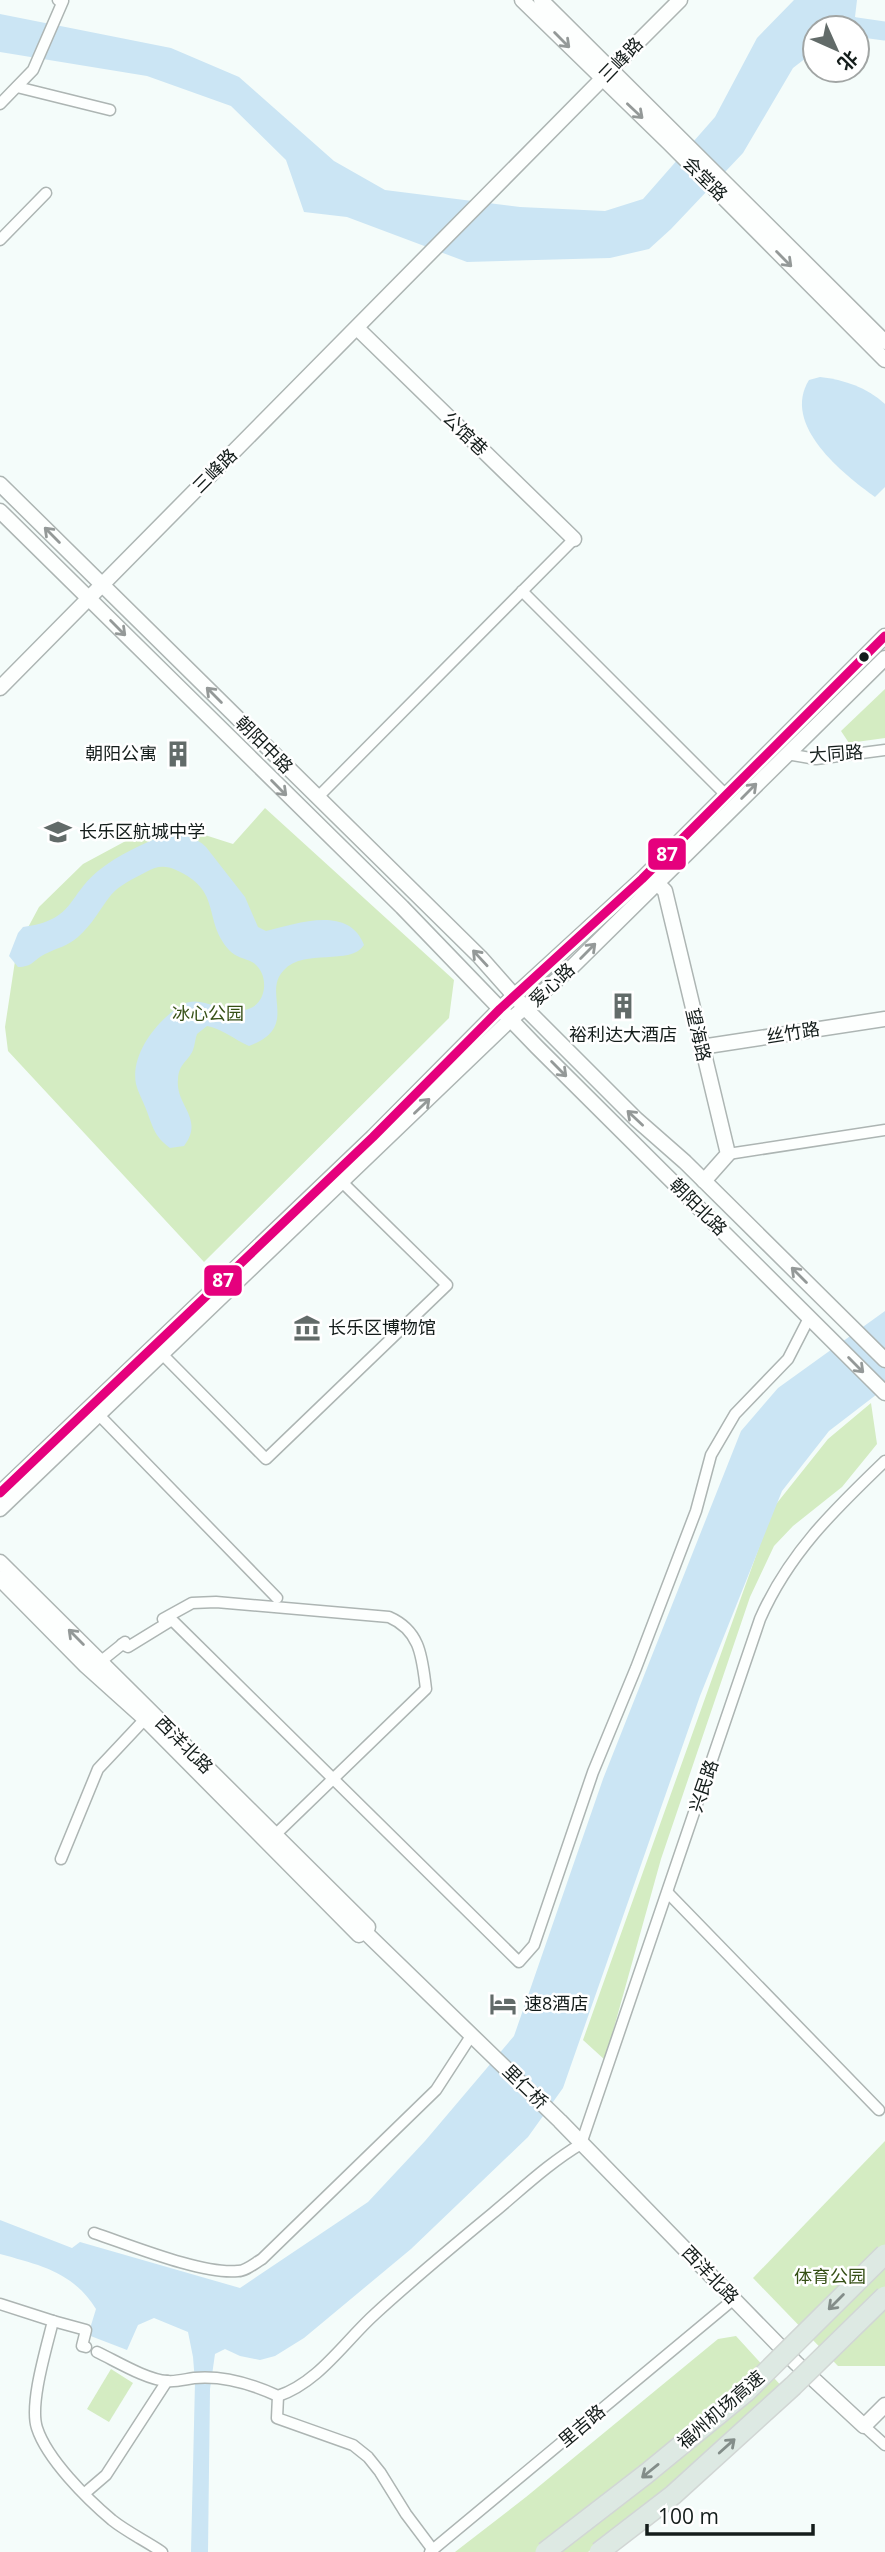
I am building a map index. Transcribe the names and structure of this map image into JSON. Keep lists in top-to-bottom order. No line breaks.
{"streets":{"highway":["福州机场高速"],"main road":["三峰路","会堂路","公馆巷","朝阳中路","爱心路","丝竹路","望海路","朝阳北路","西洋北路","里仁桥"],"street":["大同路","兴民路","里吉路"]},"crossings":[["三峰路","会堂路"],["三峰路","公馆巷"],["三峰路","朝阳中路"],["朝阳中路","爱心路"],["朝阳中路","朝阳北路"],["大同路","爱心路"],["爱心路","望海路"],["爱心路","朝阳北路"],["丝竹路","望海路"],["西洋北路","兴民路"],["西洋北路","里仁桥"],["西洋北路","里吉路"]],"parks":["冰心公园","体育公园"],"places":{"building":["朝阳公寓","裕利达大酒店"],"school or university":["长乐区航城中学"],"museum":["长乐区博物馆"],"hotel":["速8酒店"]},"lines":["transit line 87"],"scale_bar":"100 m","north":"bottom right"}
